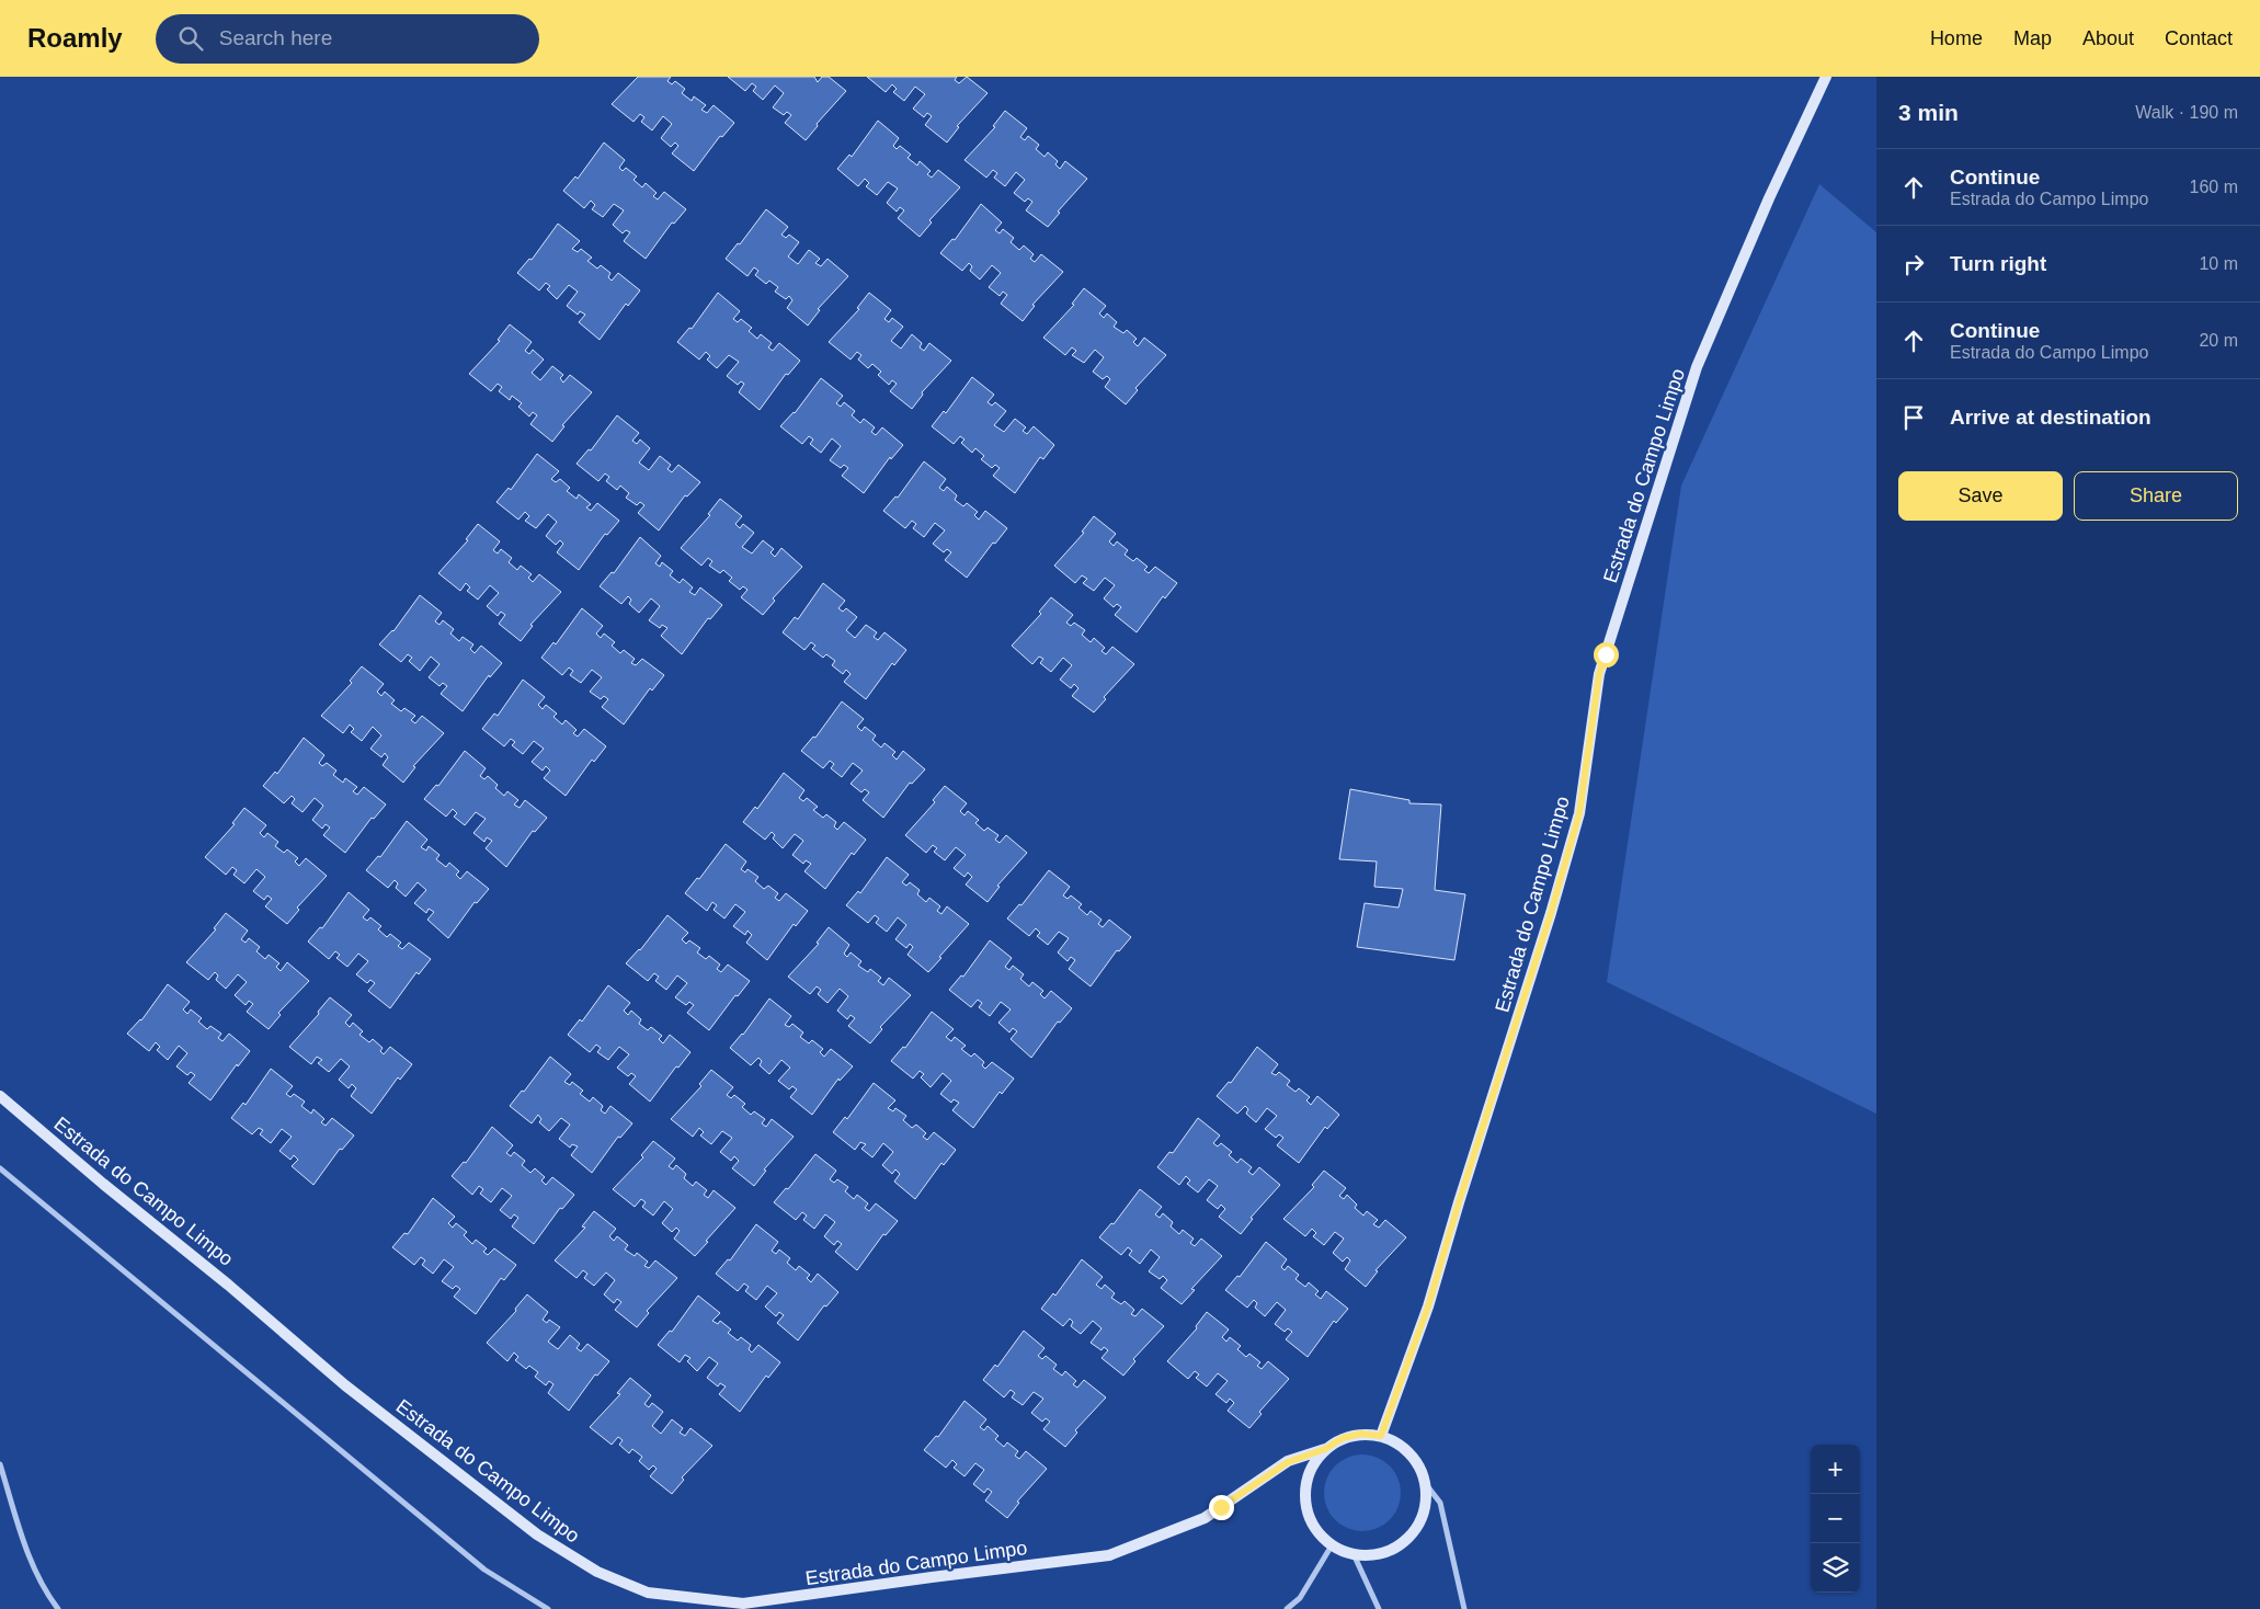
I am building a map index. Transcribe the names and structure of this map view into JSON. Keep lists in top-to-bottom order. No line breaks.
{"streets":{"street":["Estrada do Campo Limpo"]},"page":{"header":"Roamly","search":"Search here","nav":["Home","Map","About","Contact"],"heading":["3 min","Walk · 190 m"],"list":[["Continue","Estrada do Campo Limpo","160 m"],["Turn right","10 m"],["Continue","Estrada do Campo Limpo","20 m"],"Arrive at destination"],"buttons":["Save","Share"],"map_buttons":["+","−"]}}
